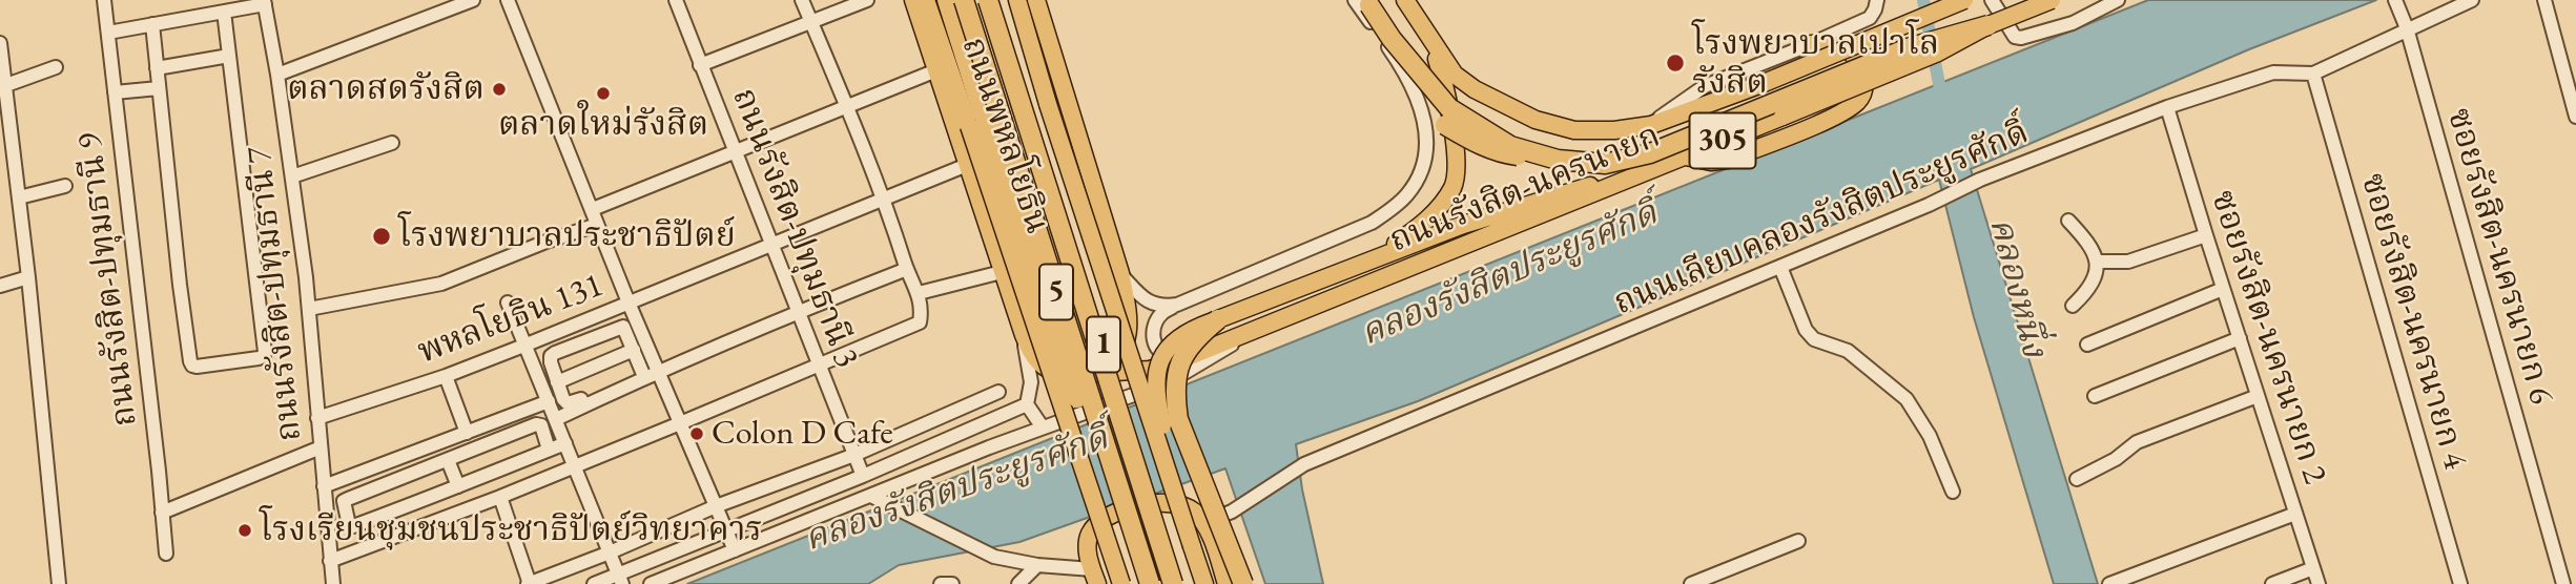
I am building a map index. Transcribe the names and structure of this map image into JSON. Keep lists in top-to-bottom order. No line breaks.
{"streets":{"highway":["ถนนพหลโยธิน","5","1"],"main road":["305","ถนนรังสิต-นครนายก"],"street":["ถนนเลียบคลองรังสิตประยูรศักดิ์","ถนนรังสิต-ปทุมธานี 3","ซอยรังสิต-นครนายก 6","ถนนรังสิต-ปทุมธานี 9","ถนนรังสิต-ปทุมธานี 7","พหลโยธิน 131","ซอยรังสิต-นครนายก 4","ซอยรังสิต-นครนายก 2"]},"crossings":[["ถนนรังสิต-นครนายก","พหลโยธิน 131"],["ถนนเลียบคลองรังสิตประยูรศักดิ์","ซอยรังสิต-นครนายก 6"],["ถนนเลียบคลองรังสิตประยูรศักดิ์","ซอยรังสิต-นครนายก 4"],["ถนนเลียบคลองรังสิตประยูรศักดิ์","ซอยรังสิต-นครนายก 2"],["ถนนรังสิต-ปทุมธานี 3","พหลโยธิน 131"],["ถนนรังสิต-ปทุมธานี 7","พหลโยธิน 131"]],"water":["คลองรังสิตประยูรศักดิ์","คลองหนึ่ง"],"places":["โรงพยาบาลเปาโล รังสิต","ตลาดสดรังสิต","ตลาดใหม่รังสิต","โรงพยาบาลประชาธิปัตย์","Colon D Cafe","โรงเรียนชุมชนประชาธิปัตย์วิทยาคาร"]}
